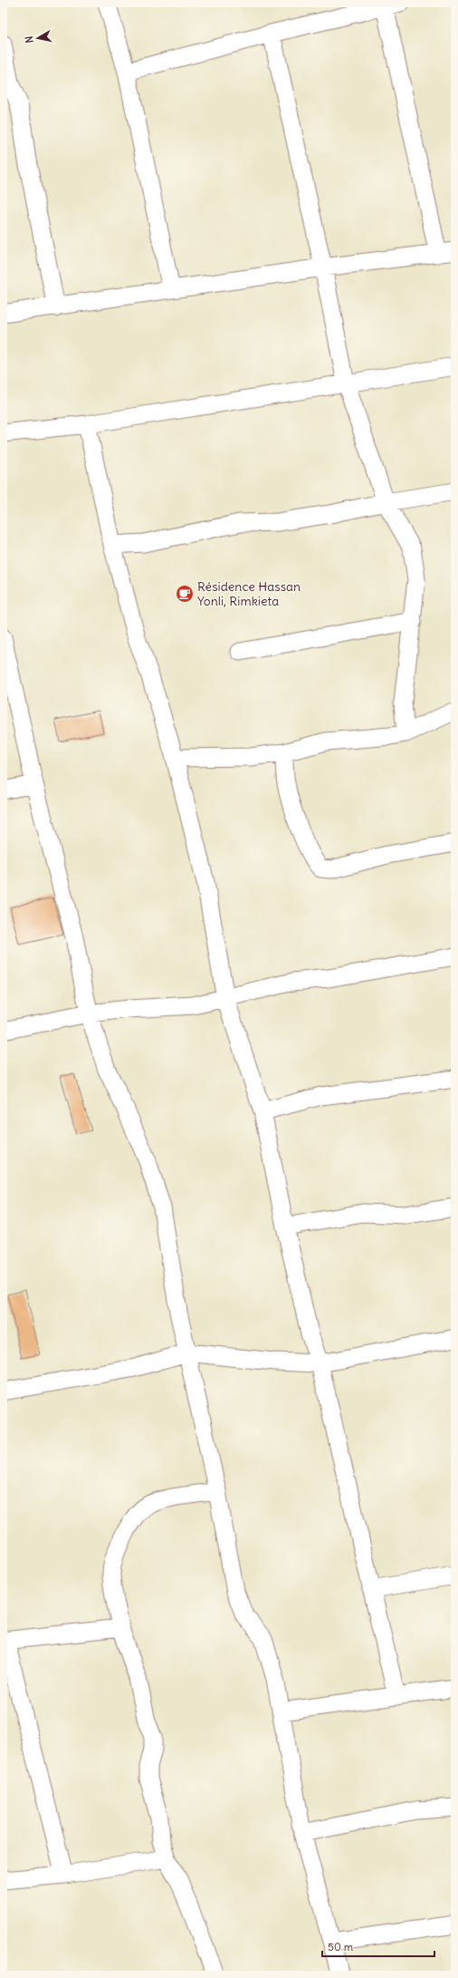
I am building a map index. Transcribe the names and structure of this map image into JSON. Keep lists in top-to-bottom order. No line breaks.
{"places":{"cafe":["Résidence Hassan Yonli, Rimkieta"]},"scale_bar":"50 m","north":"left"}
